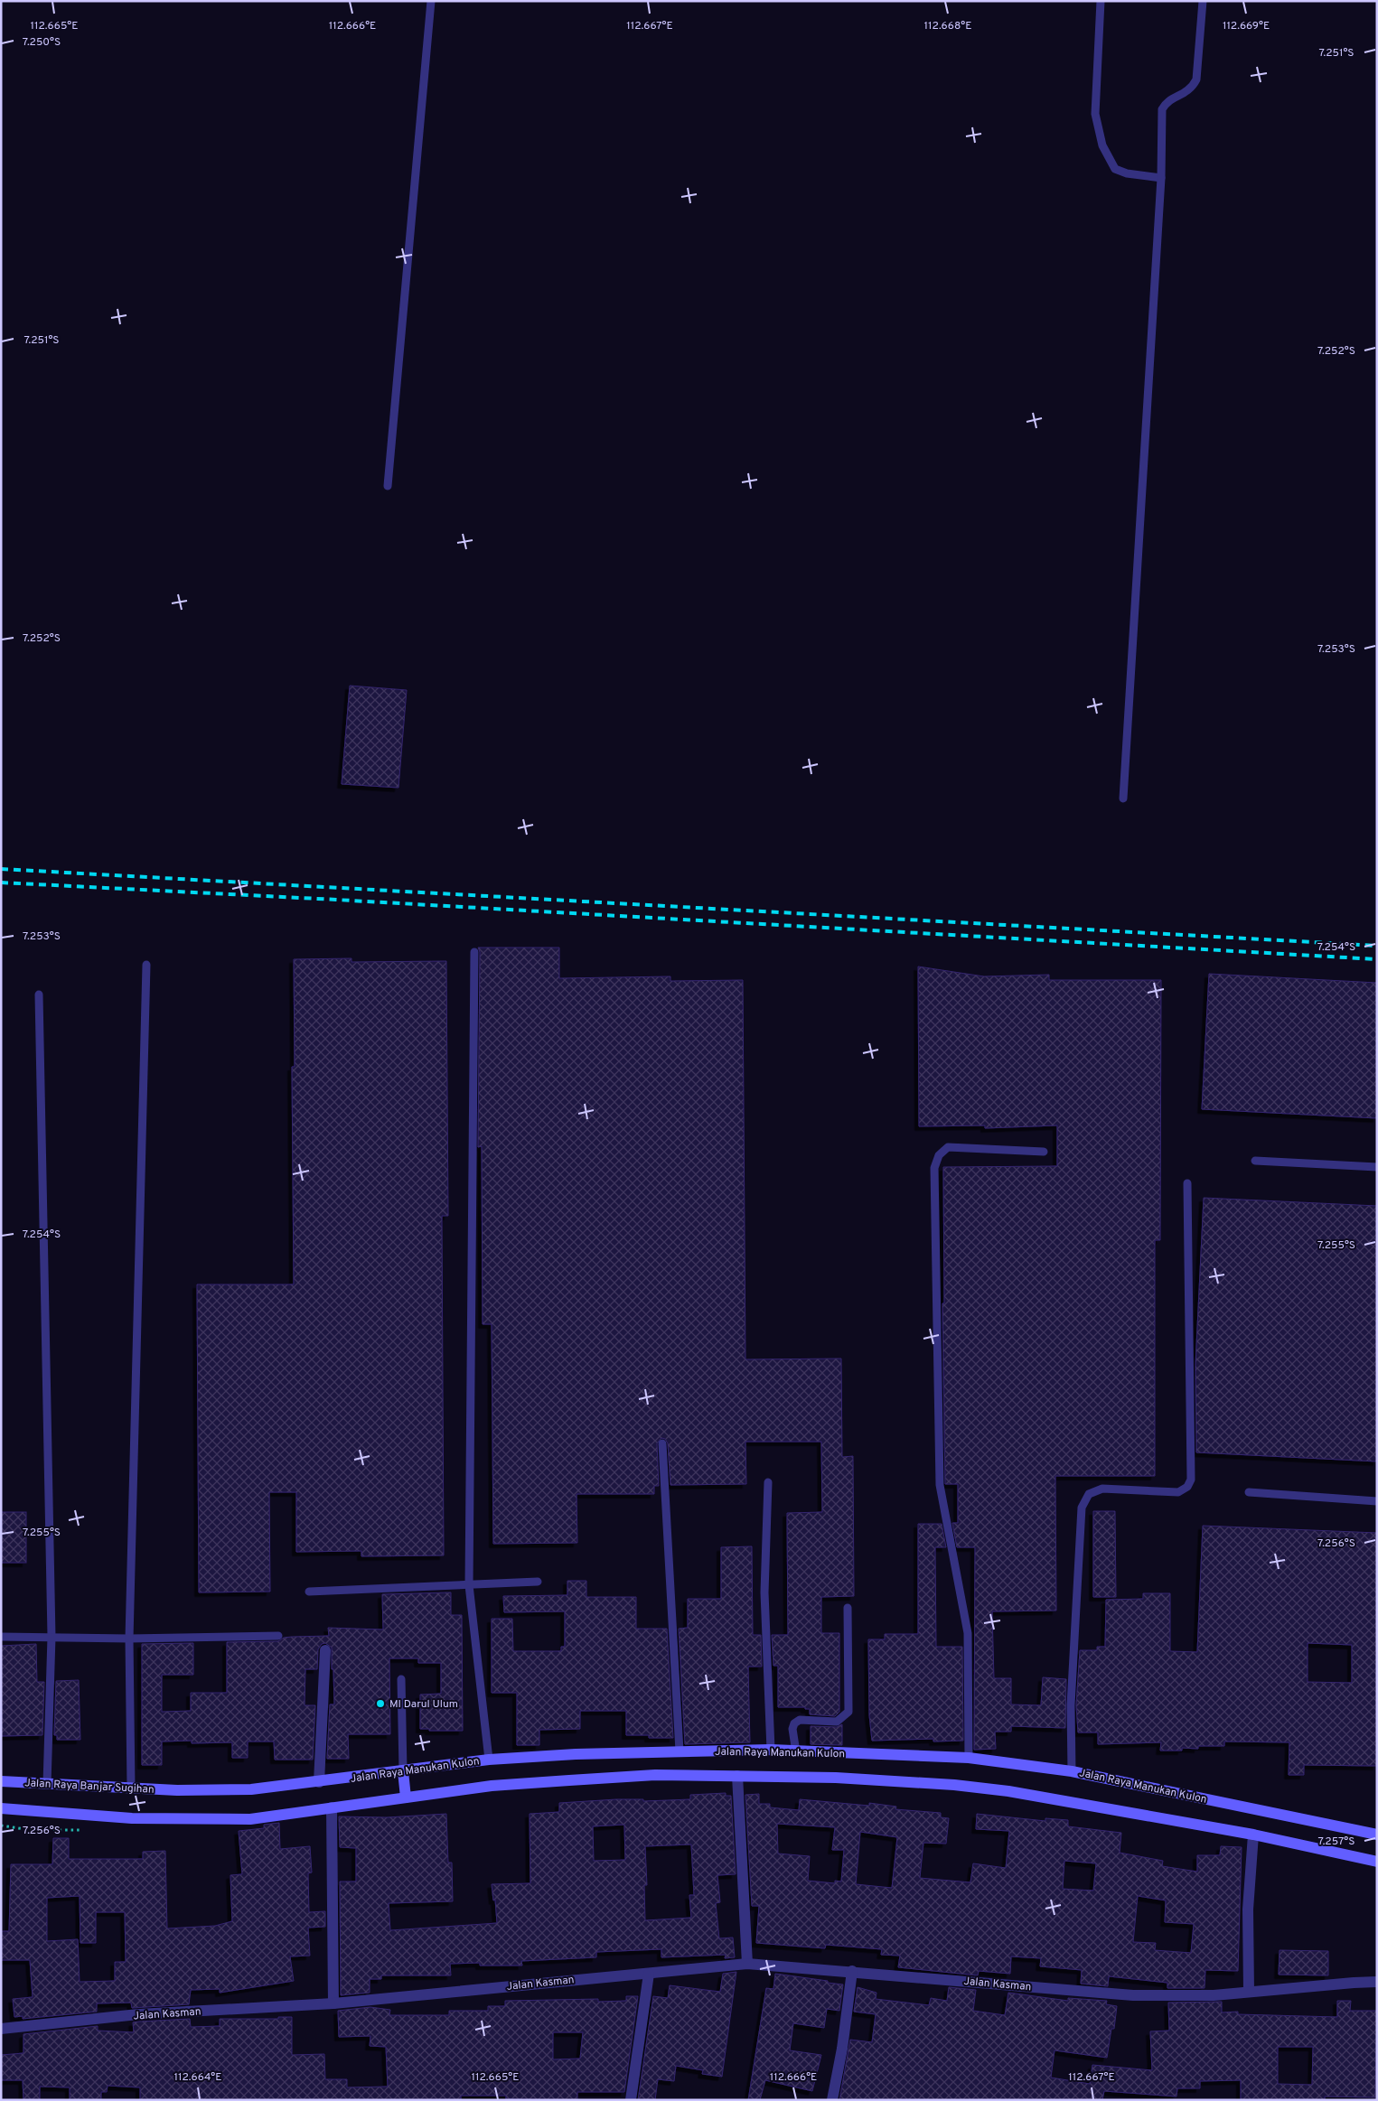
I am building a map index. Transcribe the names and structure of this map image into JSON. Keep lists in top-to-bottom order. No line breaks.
{"streets":{"main road":["Jalan Raya Manukan Kulon","Jalan Raya Banjar Sugihan"],"street":["Jalan Kasman"]},"crossings":[["Jalan Raya Manukan Kulon","Jalan Raya Banjar Sugihan"]],"places":["MI Darul Ulum"],"coordinates":["112.665°E","112.666°E","112.667°E","112.668°E","112.669°E","7.250°S","7.251°S","7.252°S","7.253°S","7.254°S","7.255°S","7.256°S","7.257°S","112.664°E"]}
